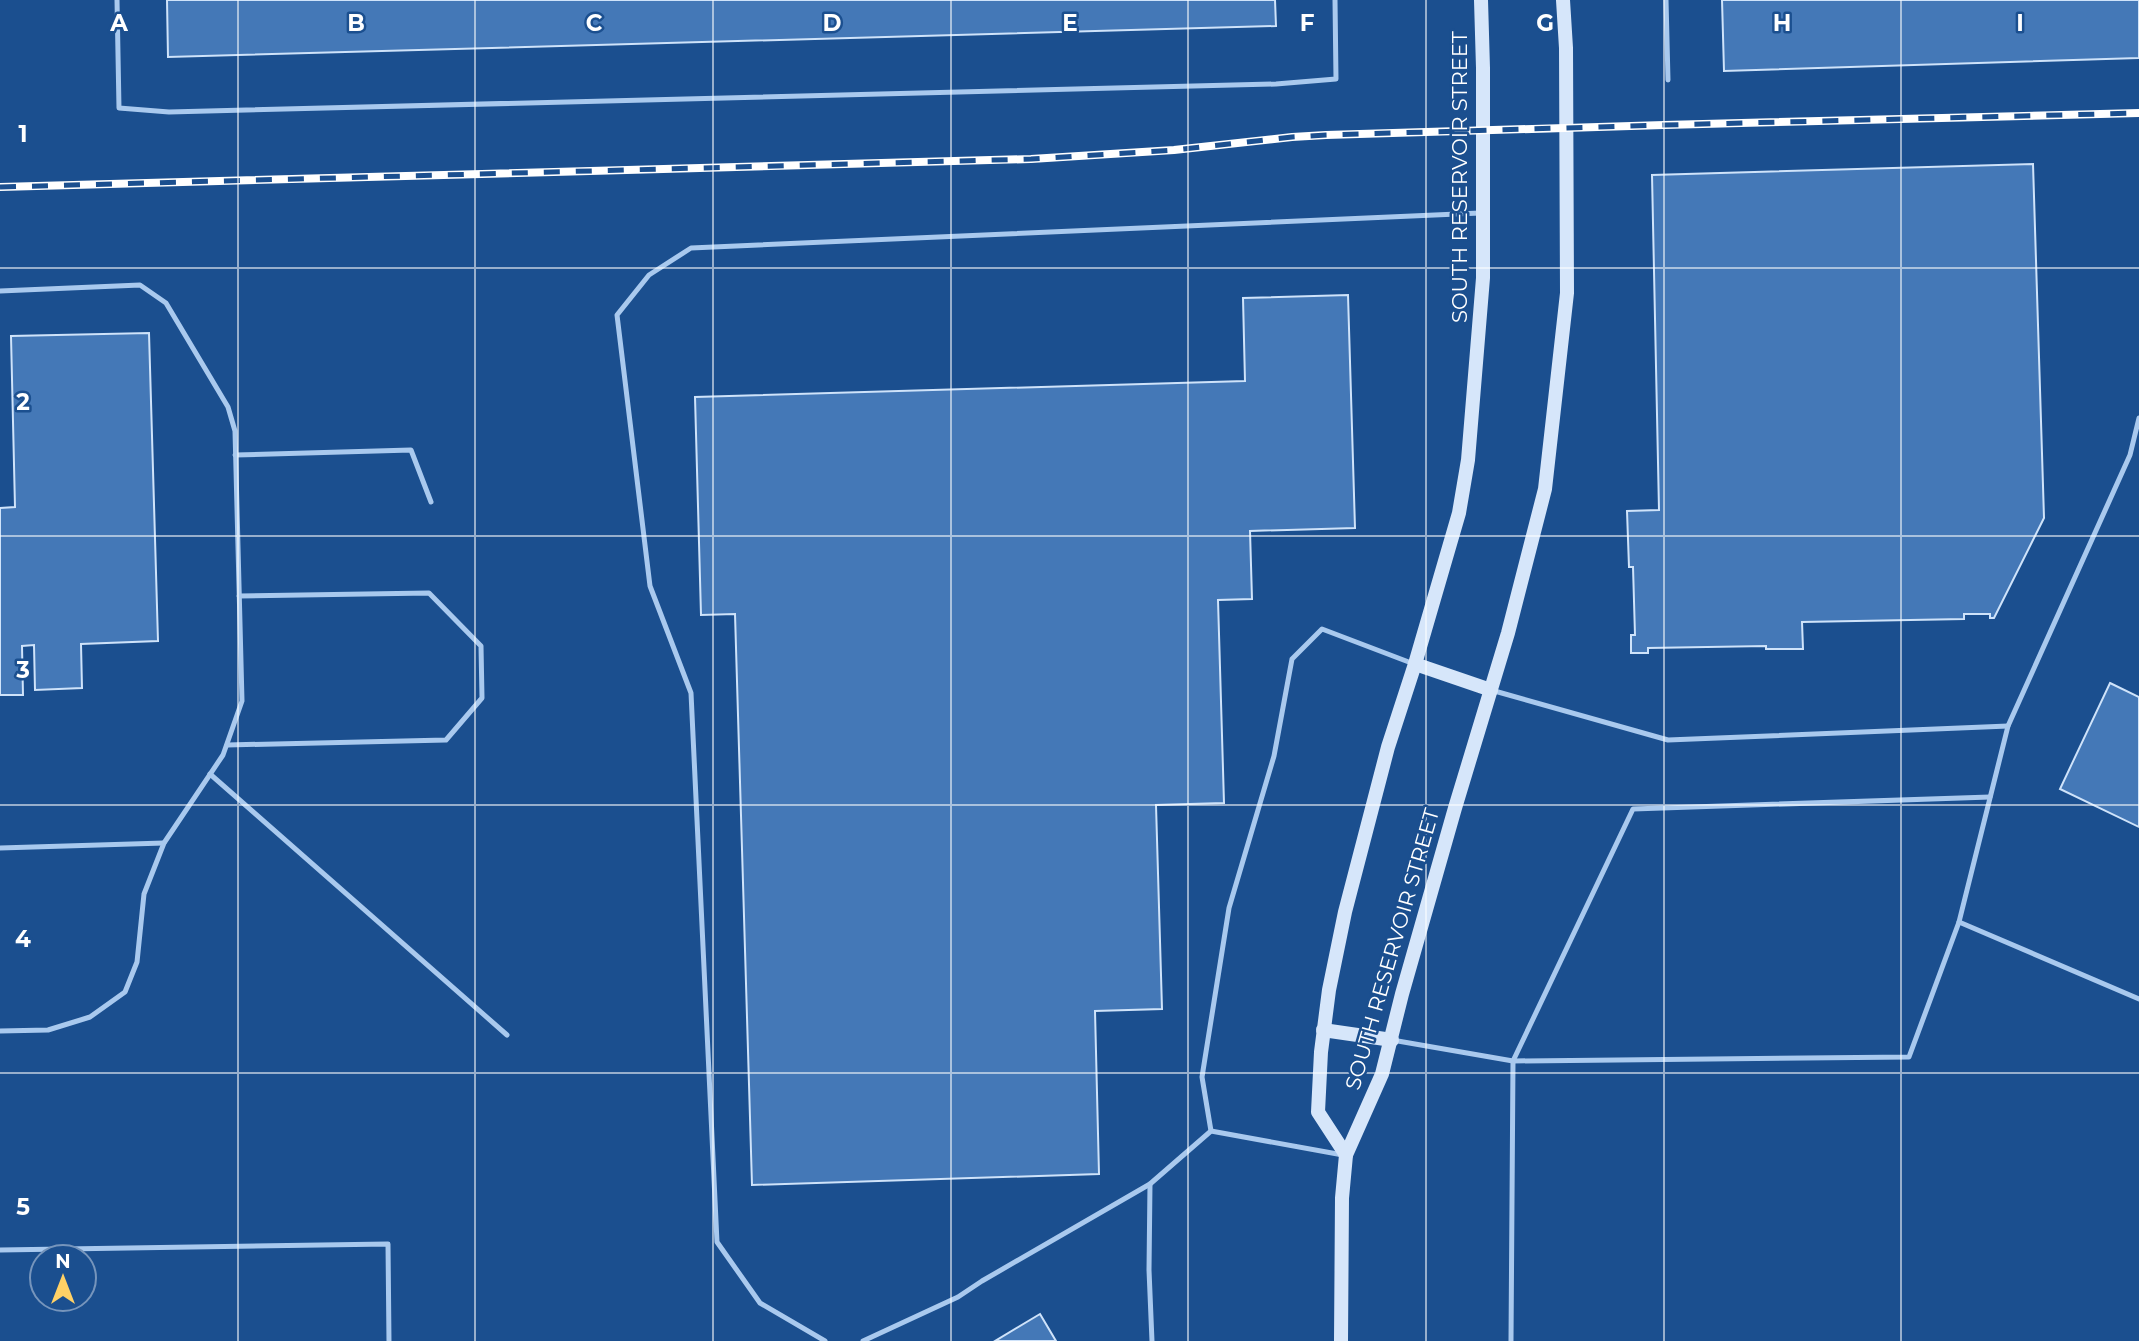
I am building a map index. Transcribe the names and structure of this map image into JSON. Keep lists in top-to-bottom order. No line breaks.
{"streets":{"main road":["SOUTH RESERVOIR STREET"]},"north":"top","grid":{"columns":["A","B","C","D","E","F","G","H","I"],"rows":["1","2","3","4","5"]}}
